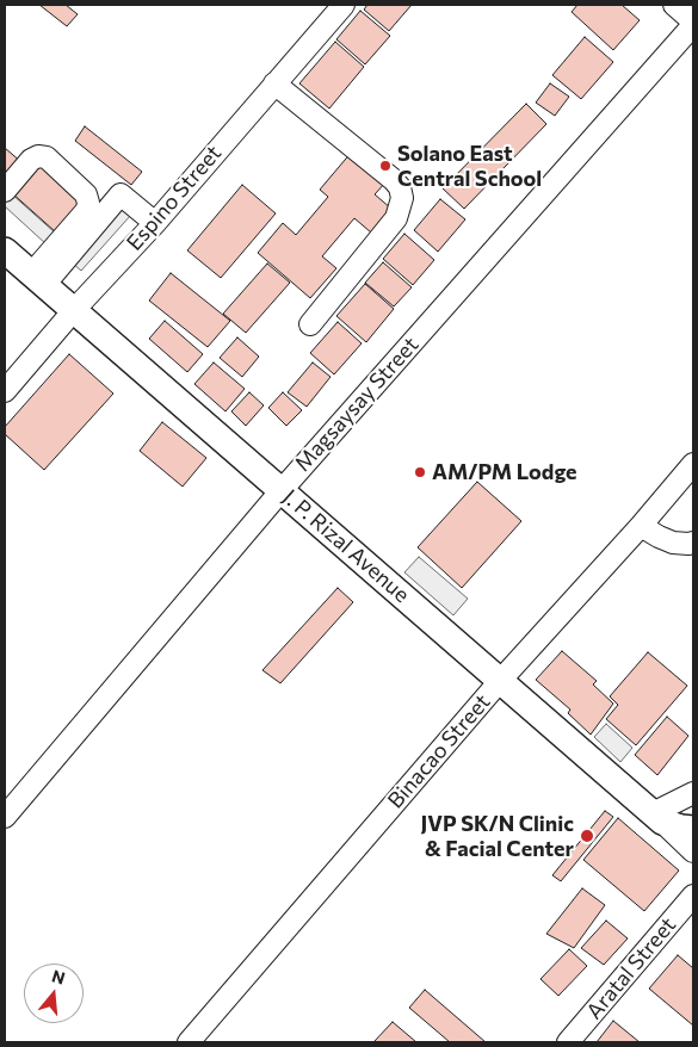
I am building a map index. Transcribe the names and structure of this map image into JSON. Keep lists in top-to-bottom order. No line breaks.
{"streets":{"main road":["J. P. Rizal Avenue"],"street":["Espino Street","Magsaysay Street","Binacao Street","Aratal Street"]},"crossings":[["Espino Street","J. P. Rizal Avenue"],["Magsaysay Street","J. P. Rizal Avenue"],["J. P. Rizal Avenue","Binacao Street"]],"places":["Solano East Central School","AM/PM Lodge","JVP SK/N Clinic & Facial Center"],"north":"top"}
